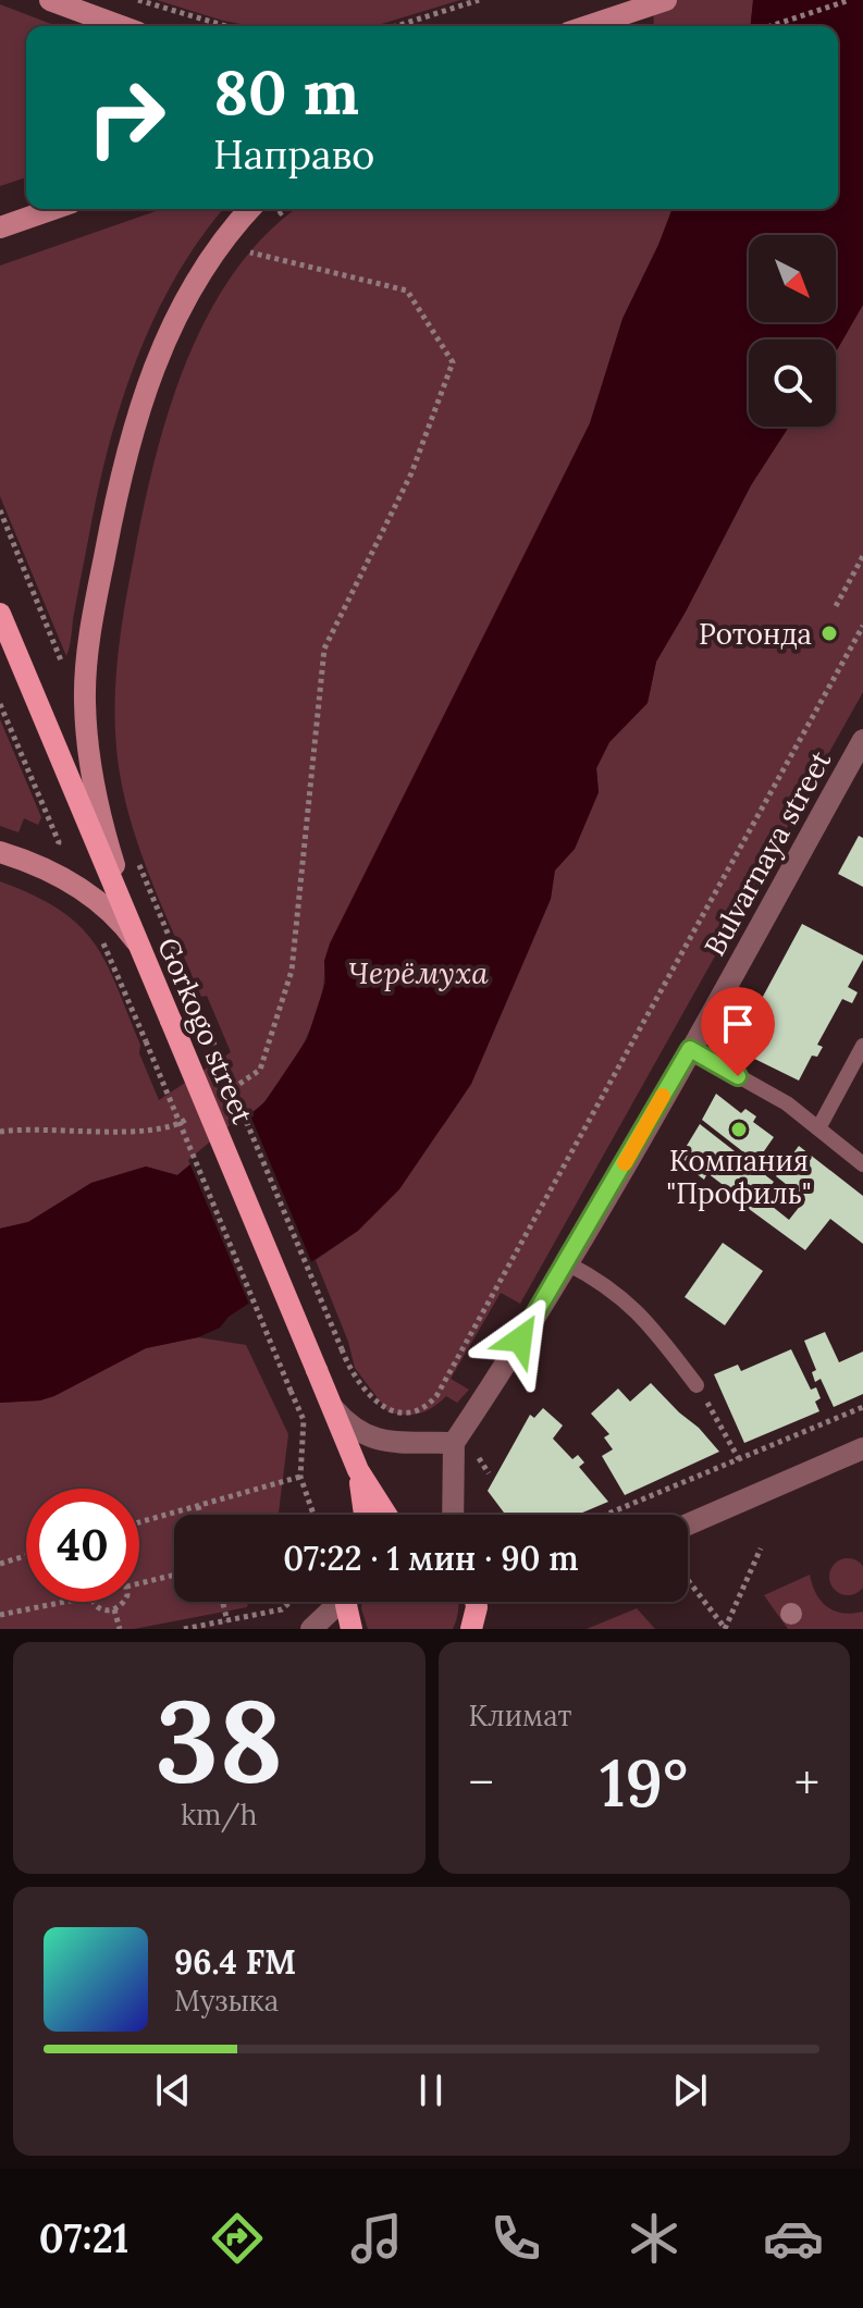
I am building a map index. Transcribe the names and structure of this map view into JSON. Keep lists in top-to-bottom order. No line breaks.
{"streets":{"main road":["Gorkogo street"],"street":["Bulvarnaya street"]},"water":["Черёмуха"],"places":["Ротонда","Компания \"Профиль\""],"north":"bottom right","page":{"turn":["80 m","Направо"],"limit":"40","trip":"07:22 · 1 мин · 90 m","tile":[["38","km/h"],"Климат"],"heat":["−","19°","+"],"song":["96.4 FM","Музыка"],"tabs":"07:21"}}
